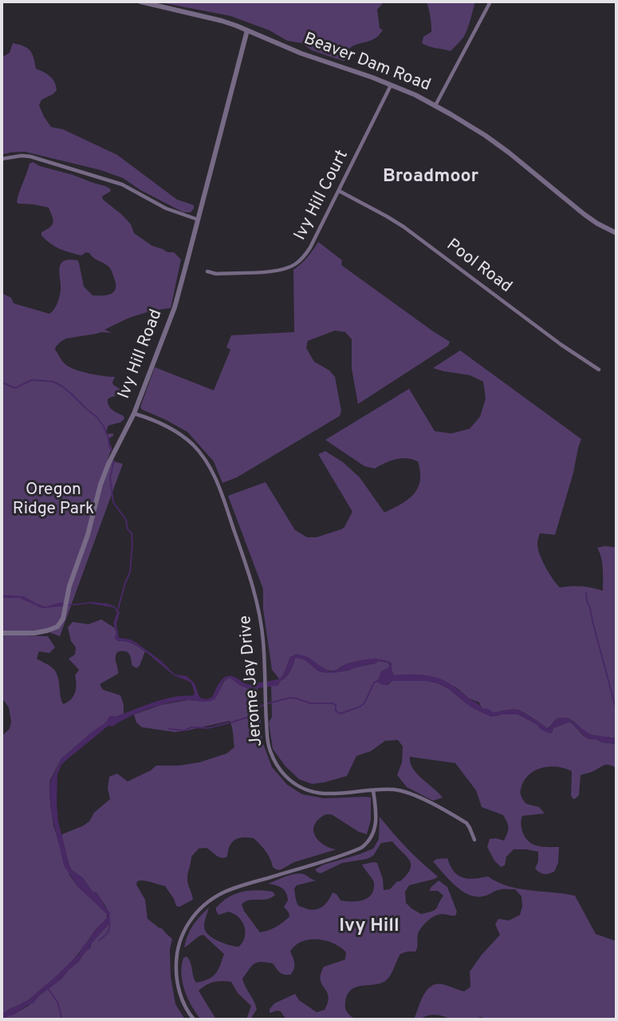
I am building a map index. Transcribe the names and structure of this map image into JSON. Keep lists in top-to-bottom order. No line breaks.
{"streets":{"street":["Beaver Dam Road","Ivy Hill Court","Pool Road","Ivy Hill Road","Jerome Jay Drive"]},"crossings":[["Beaver Dam Road","Ivy Hill Court"],["Beaver Dam Road","Ivy Hill Road"],["Ivy Hill Court","Pool Road"],["Ivy Hill Road","Jerome Jay Drive"]],"districts":["Broadmoor","Ivy Hill"],"parks":["Oregon Ridge Park"]}
